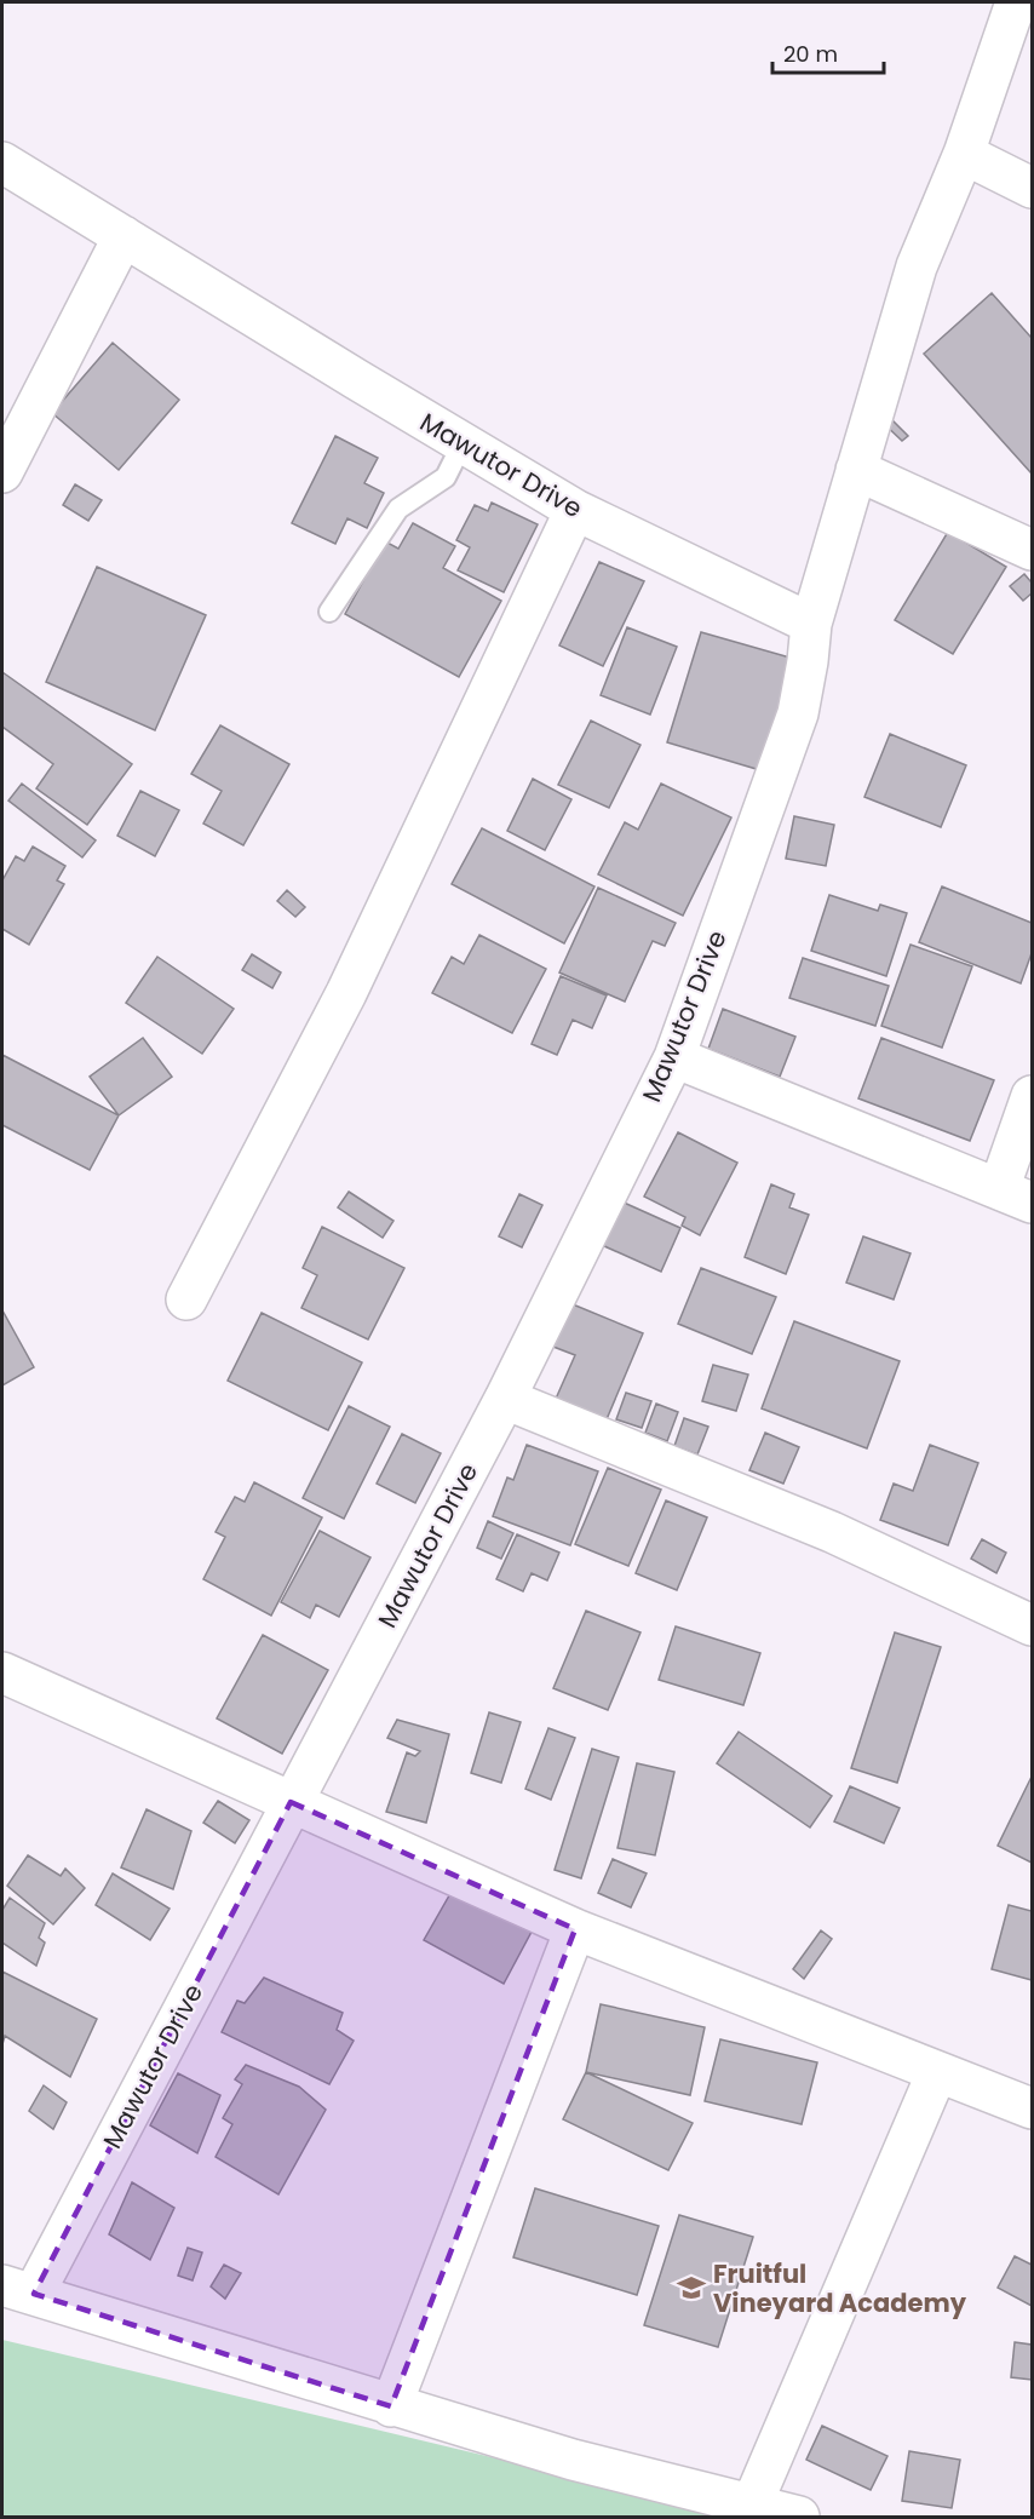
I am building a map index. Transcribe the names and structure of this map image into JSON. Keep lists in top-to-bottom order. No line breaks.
{"streets":{"street":["Mawutor Drive"]},"places":{"school or university":["Fruitful Vineyard Academy"]},"scale_bar":"20 m"}
